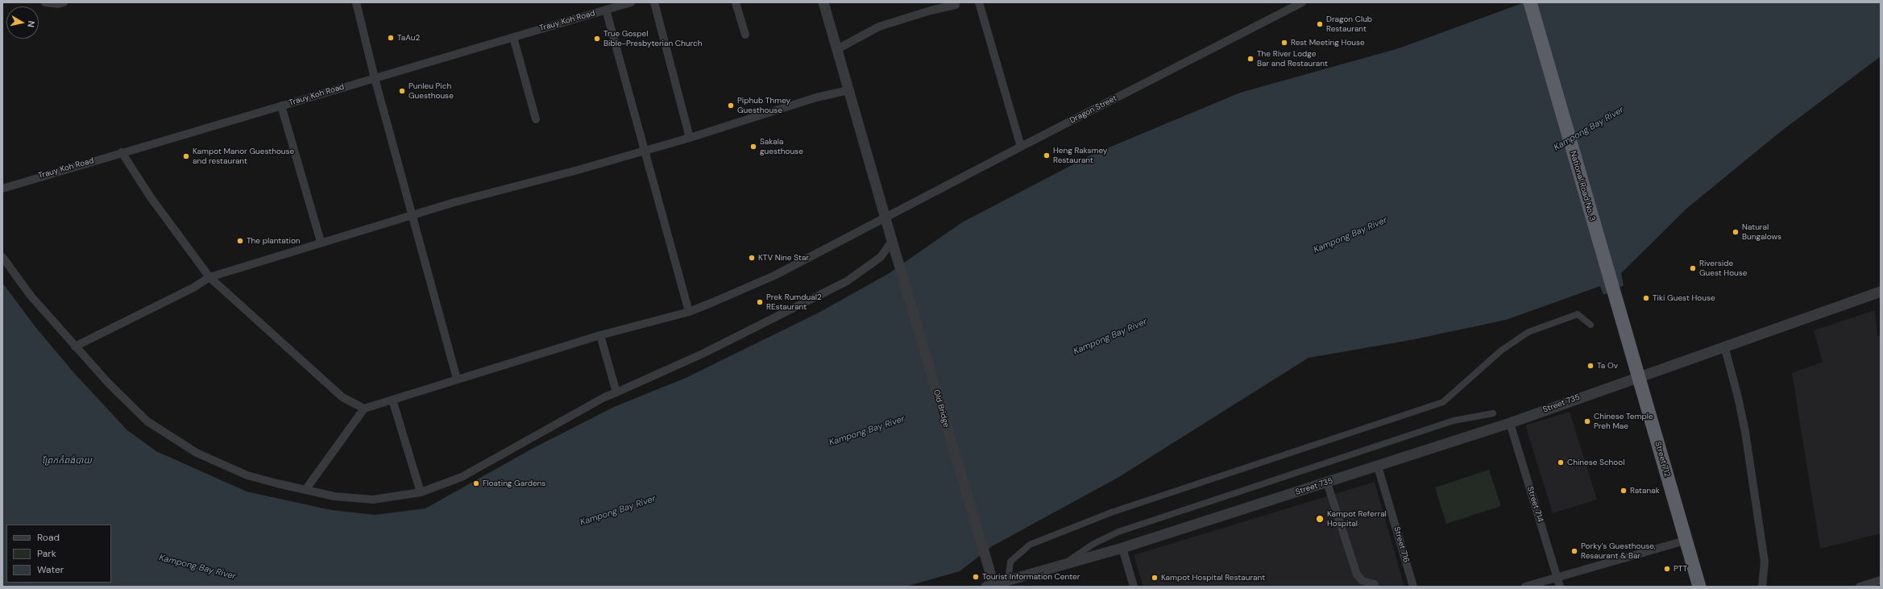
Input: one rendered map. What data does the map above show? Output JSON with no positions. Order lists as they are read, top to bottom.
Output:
{
  "streets": {
    "highway": ["National Road No. 3", "Street 712"],
    "street": [
      "Trauy Koh Road",
      "Dragon Street",
      "Street 735",
      "Old Bridge",
      "Street 714",
      "Street 716"
    ]
  },
  "crossings": [
    ["Dragon Street", "Old Bridge"],
    ["National Road No. 3", "Street 712"],
    ["Street 735", "Old Bridge"],
    ["Street 735", "Street 712"],
    ["Street 735", "Street 714"],
    ["Street 735", "Street 716"]
  ],
  "water": ["Kampong Bay River", "ព្រែកកំពង់បាយ"],
  "places": [
    "Dragon Club Restaurant",
    "TaAu2",
    "True Gospel Bible-Presbyterian Church",
    "Rest Meeting House",
    "The River Lodge Bar and Restaurant",
    "Punleu Pich Guesthouse",
    "Piphub Thmey Guesthouse",
    "Sakala guesthouse",
    "Heng Raksmey Restaurant",
    "Kampot Manor Guesthouse and restaurant",
    "Natural Bungalows",
    "The plantation",
    "KTV Nine Star",
    "Riverside Guest House",
    "Tiki Guest House",
    "Prek Rumdual2 REstaurant",
    "Ta Ov",
    "Chinese Temple Preh Mae",
    "Chinese School",
    "Floating Gardens",
    "Ratanak",
    "Kampot Referral Hospital",
    "Porky's Guesthouse, Resaurant & Bar",
    "PTT",
    "Tourist Information Center",
    "Kampot Hospital Restaurant"
  ],
  "legend": ["Road", "Park", "Water"],
  "north": "right"
}
